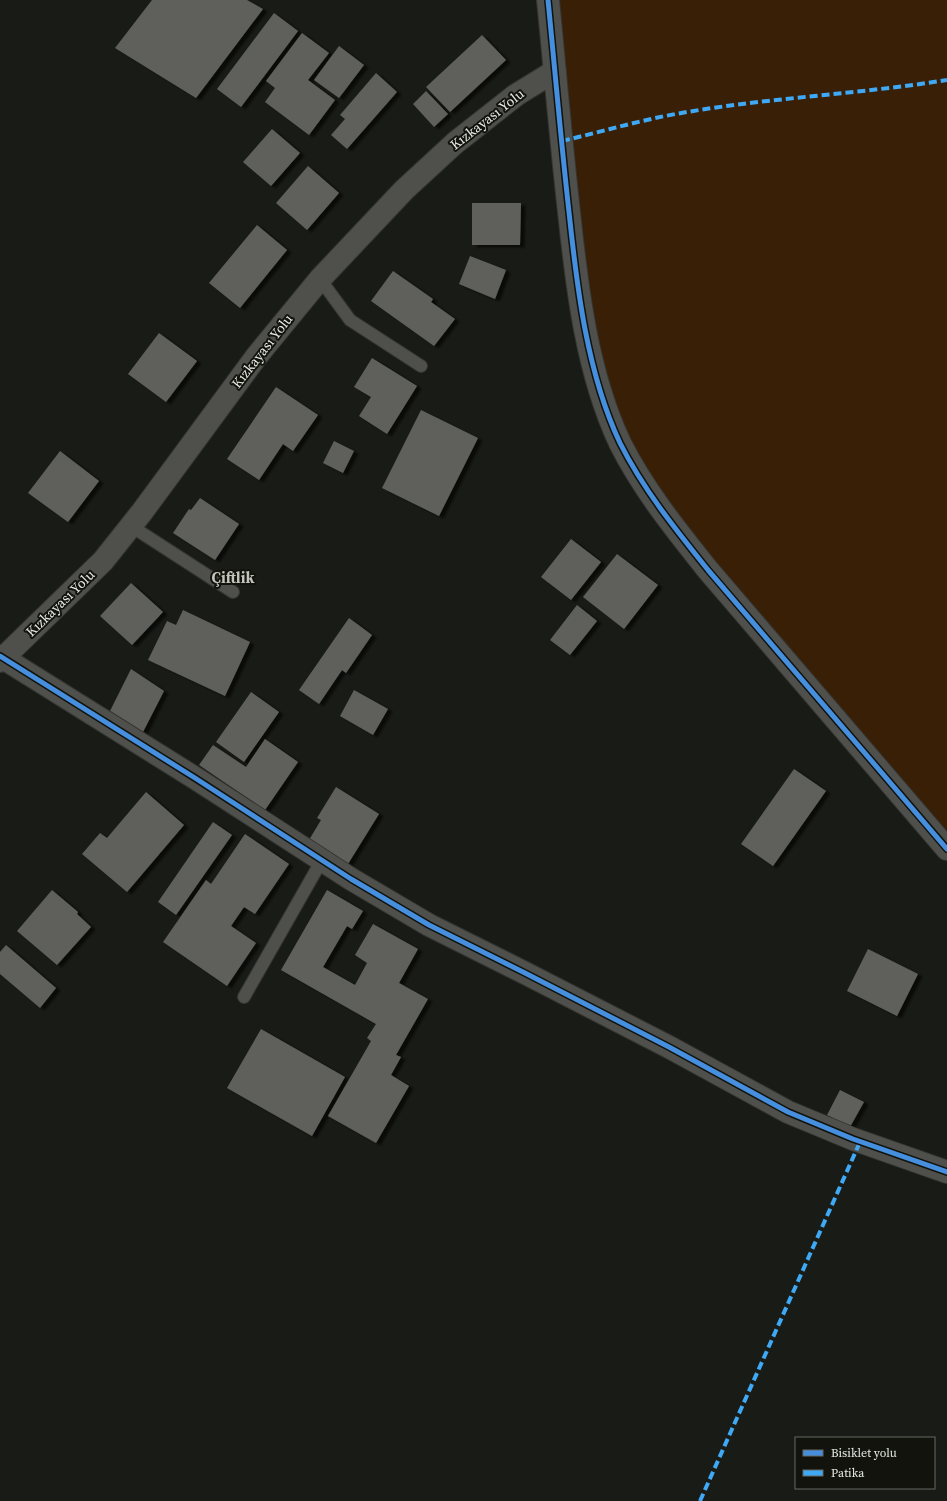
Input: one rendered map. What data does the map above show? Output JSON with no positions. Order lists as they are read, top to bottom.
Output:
{
  "streets": {
    "street": ["Kızkayası Yolu"]
  },
  "districts": ["Çiftlik"],
  "legend": ["Bisiklet yolu", "Patika"]
}
